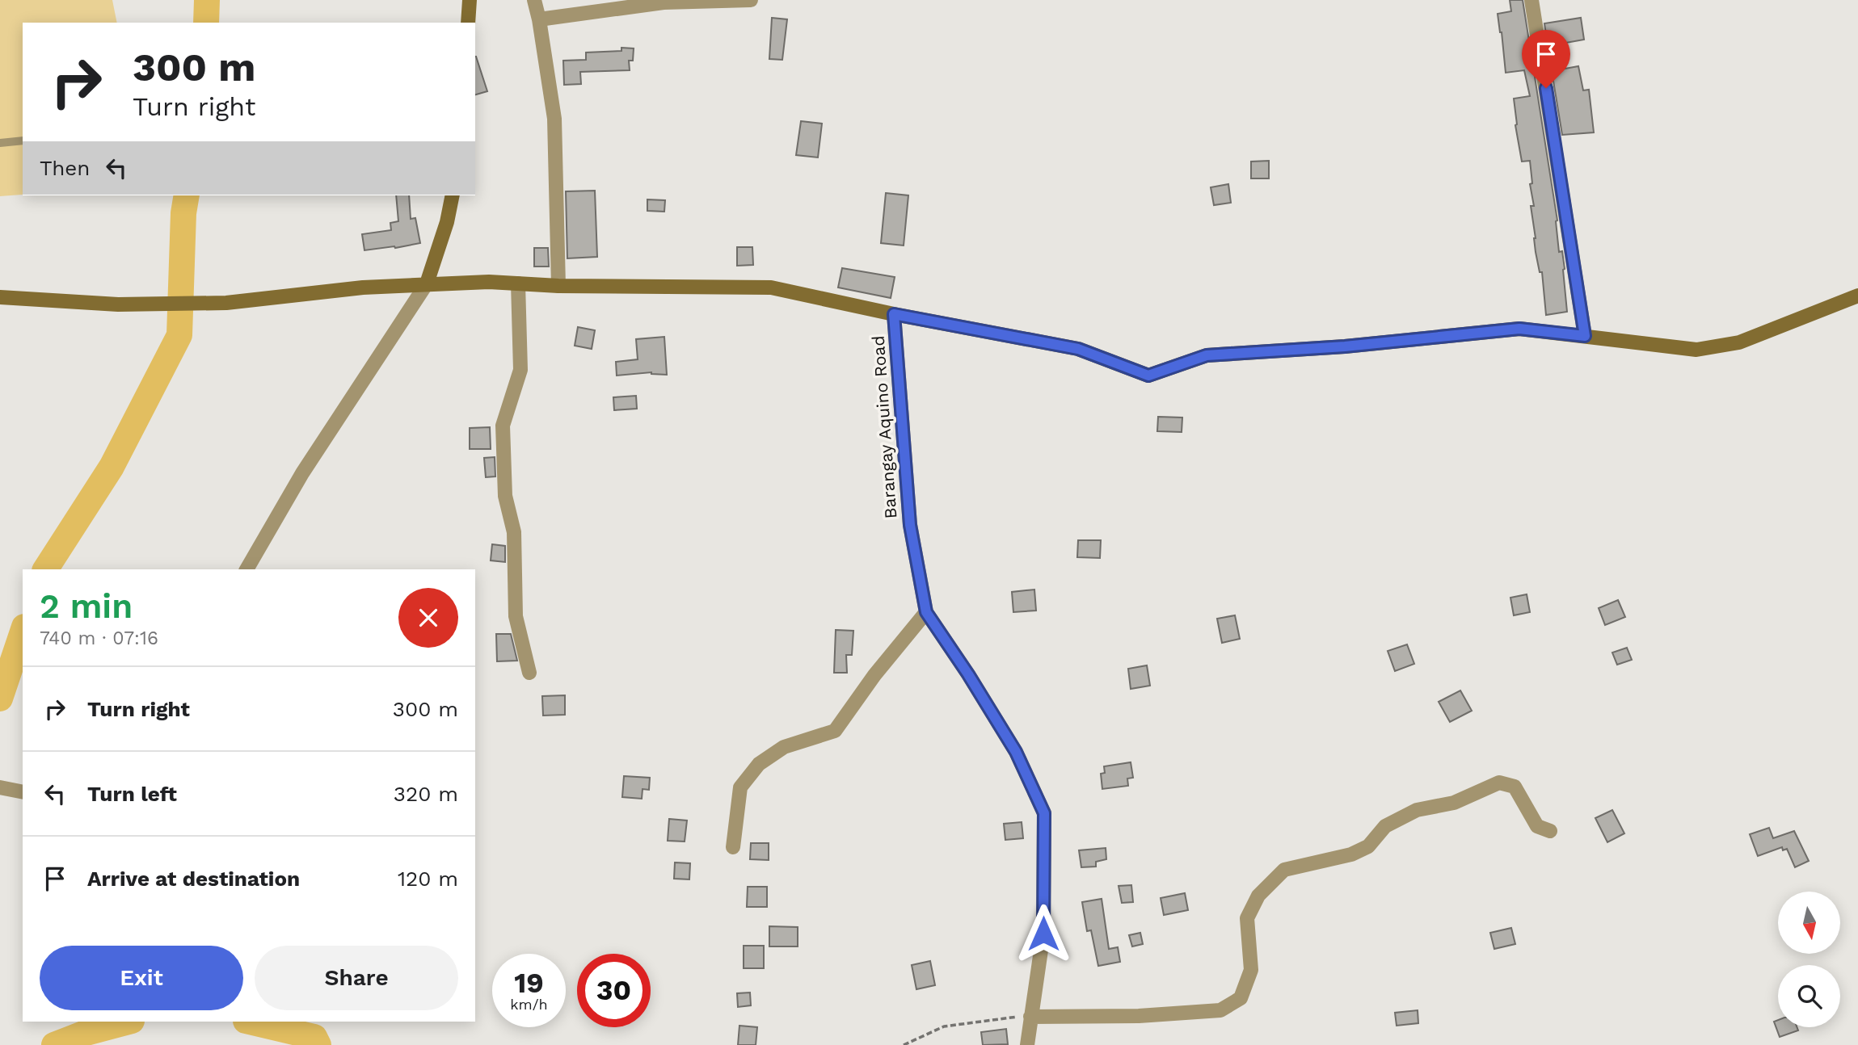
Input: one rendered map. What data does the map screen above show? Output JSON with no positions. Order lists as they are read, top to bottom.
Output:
{
  "streets": {
    "street": ["Barangay Aquino Road"]
  },
  "north": "bottom",
  "page": {
    "turn": ["300 m", "Turn right"],
    "then": "Then",
    "heading": ["2 min", "740 m · 07:16"],
    "list": [
      {
        "name": "Turn right",
        "value": "300 m"
      },
      {
        "name": "Turn left",
        "value": "320 m"
      },
      {
        "name": "Arrive at destination",
        "value": "120 m"
      }
    ],
    "buttons": ["Exit", "Share"],
    "speed": "19 km/h",
    "limit": "30"
  }
}
